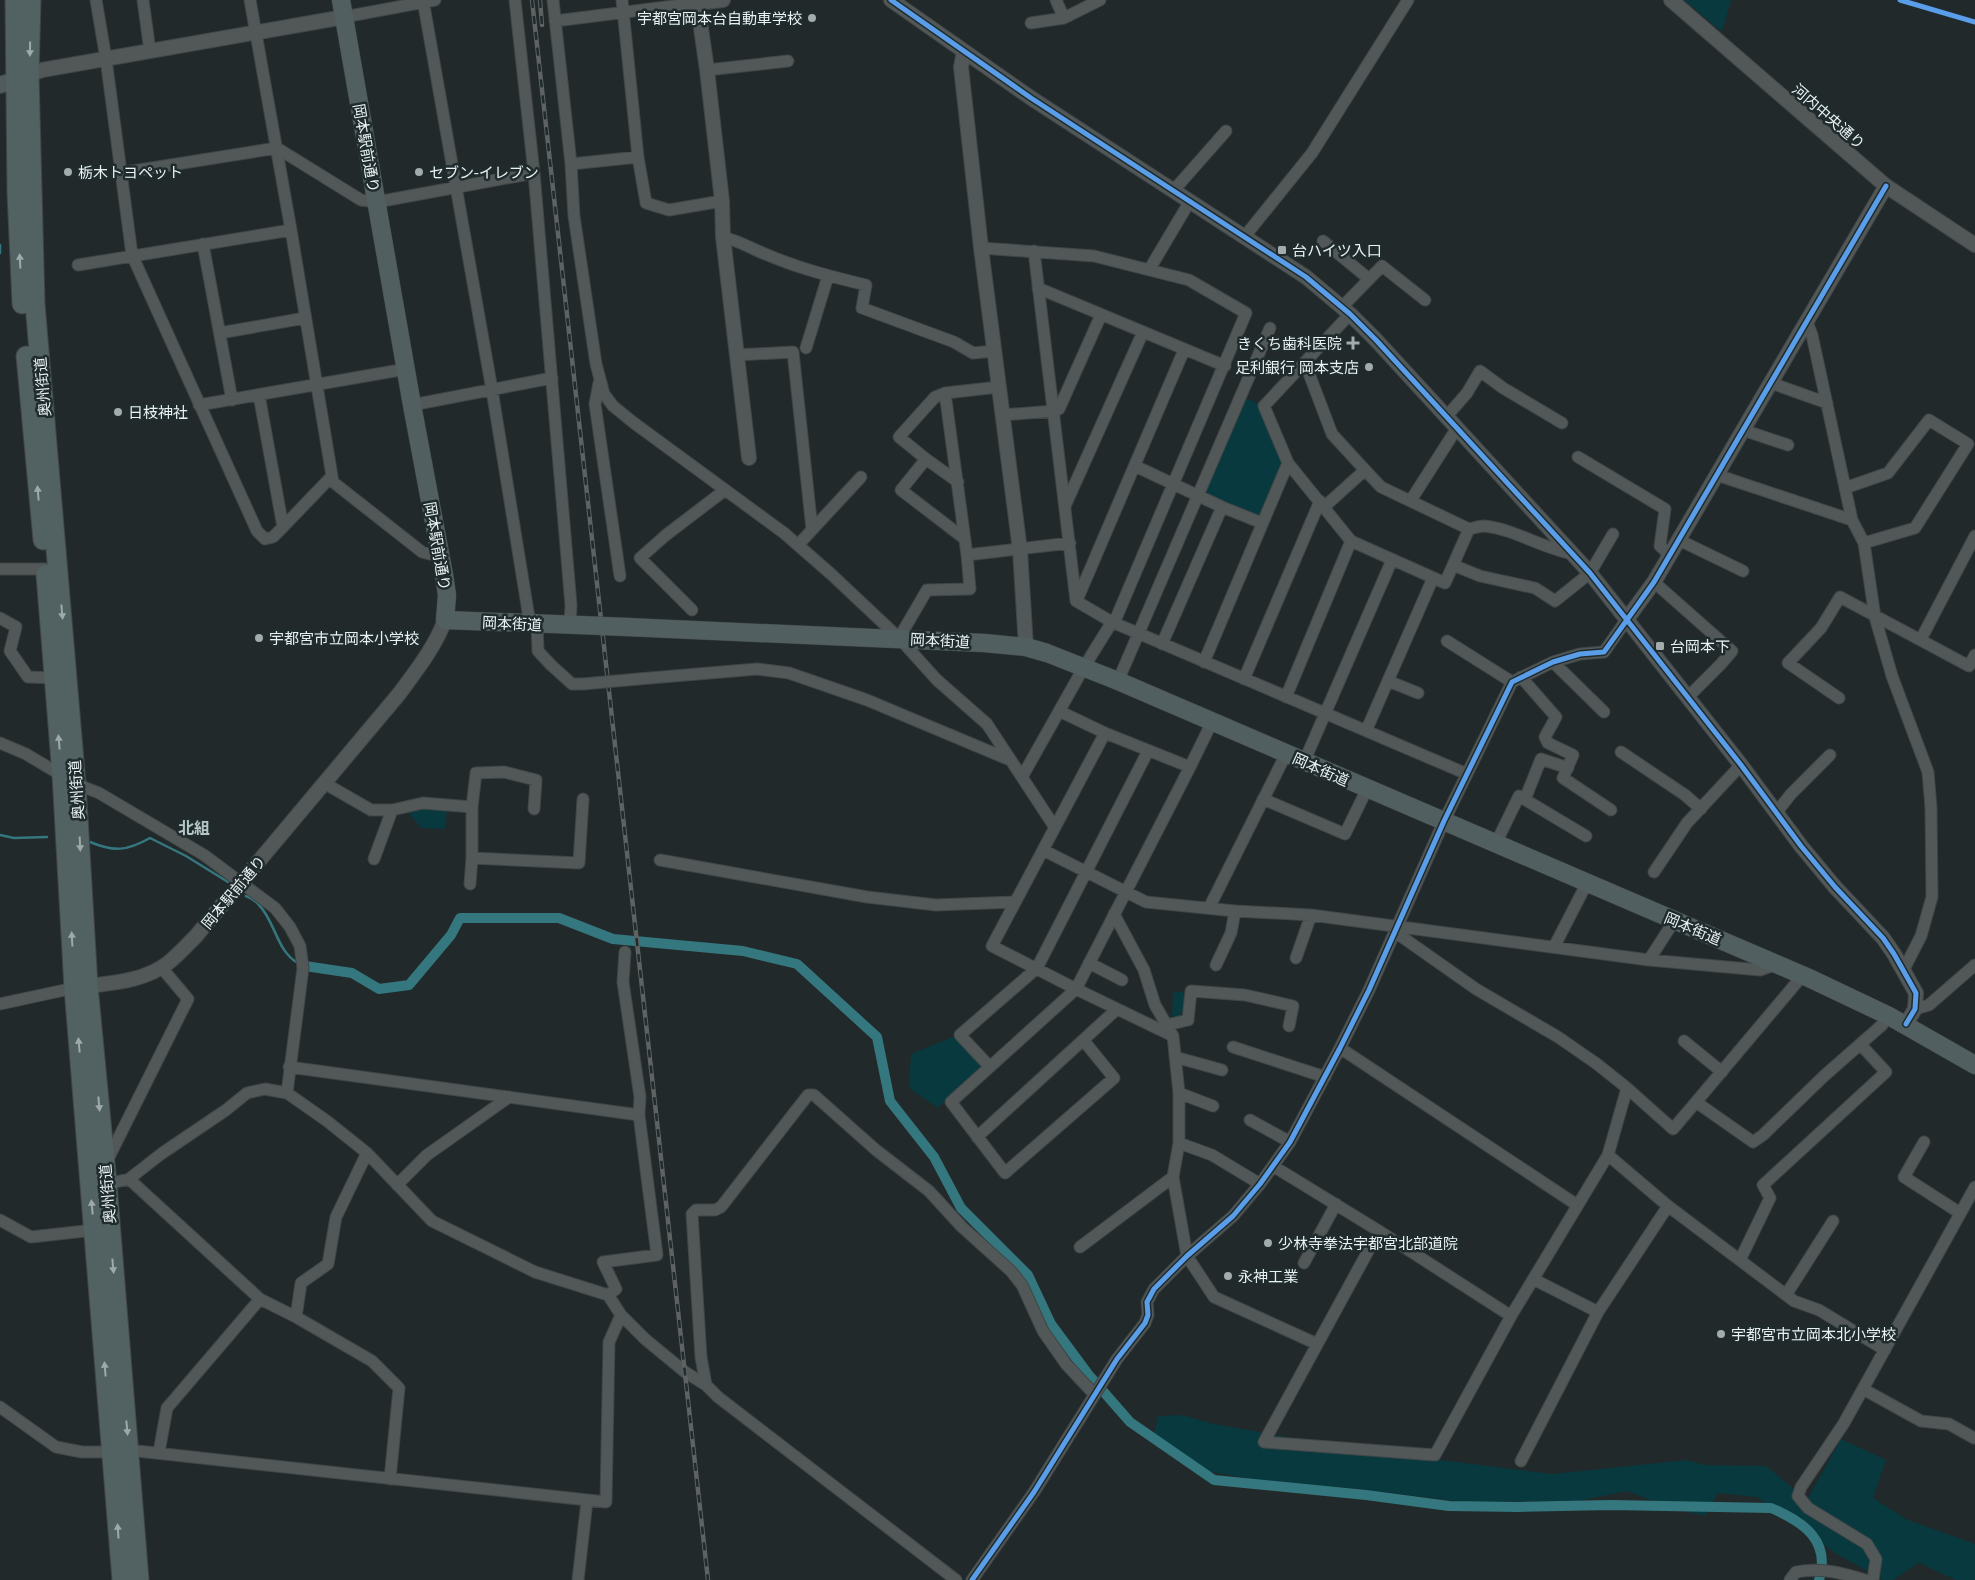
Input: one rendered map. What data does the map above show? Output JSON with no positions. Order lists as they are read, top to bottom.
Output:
{
  "streets": {
    "highway": ["奥州街道"],
    "main road": ["岡本駅前通り", "岡本街道"],
    "street": ["河内中央通り"]
  },
  "crossings": [
    ["岡本駅前通り", "奥州街道"],
    ["岡本駅前通り", "岡本街道"]
  ],
  "districts": ["北組"],
  "places": {
    "other": [
      "宇都宮岡本台自動車学校",
      "栃木トヨペット",
      "セブン-イレブン",
      "足利銀行 岡本支店",
      "日枝神社",
      "宇都宮市立岡本小学校",
      "少林寺拳法宇都宮北部道院",
      "永神工業",
      "宇都宮市立岡本北小学校"
    ],
    "transit": ["台ハイツ入口", "台岡本下"],
    "health": ["きくち歯科医院"]
  }
}
